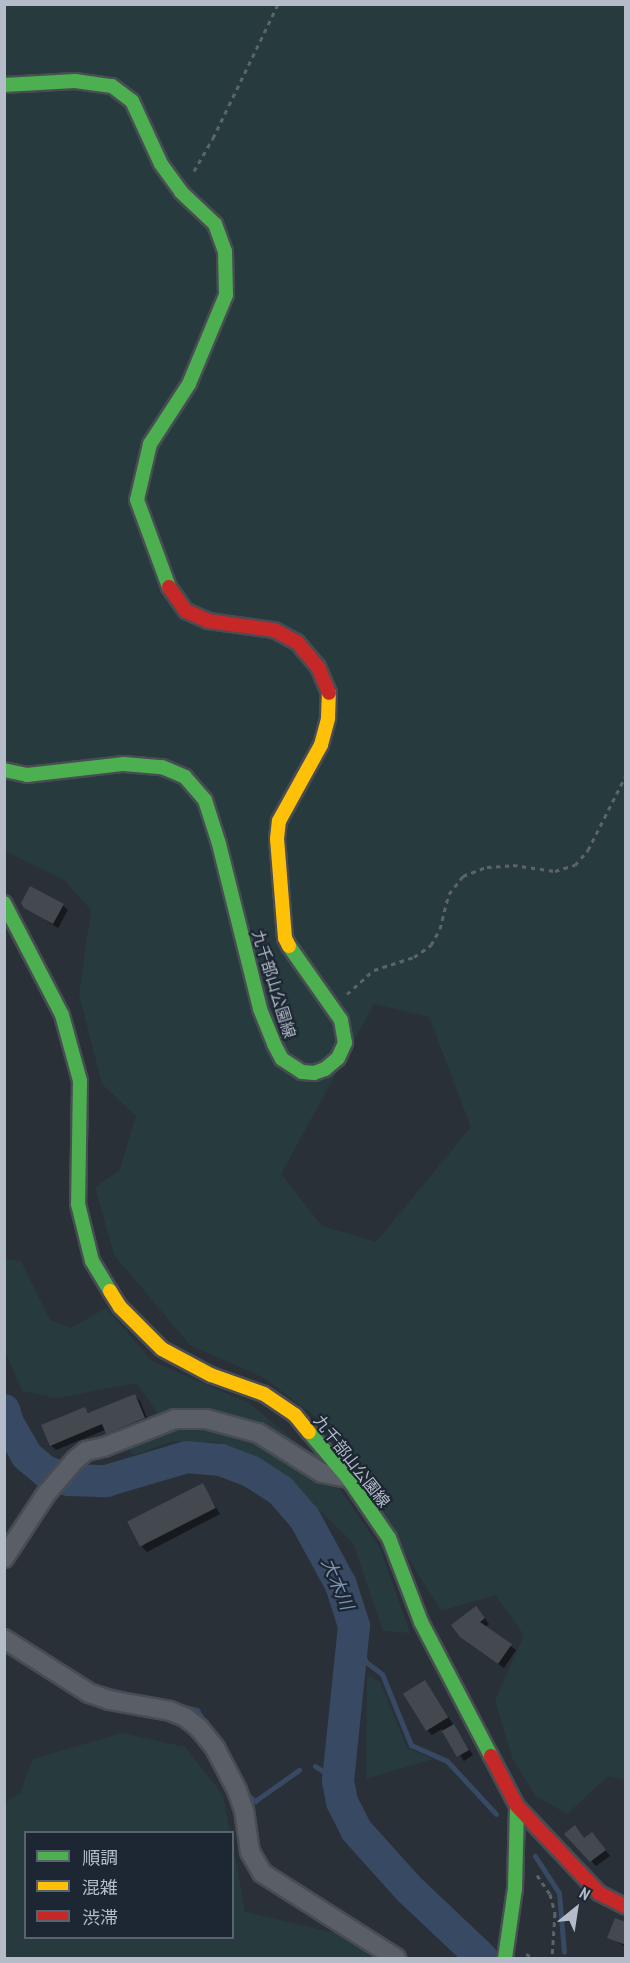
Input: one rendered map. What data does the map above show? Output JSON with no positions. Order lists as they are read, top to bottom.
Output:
{
  "streets": {
    "main road": ["九千部山公園線"]
  },
  "water": ["大木川"],
  "legend": ["順調", "混雑", "渋滞"],
  "north": "top right"
}
